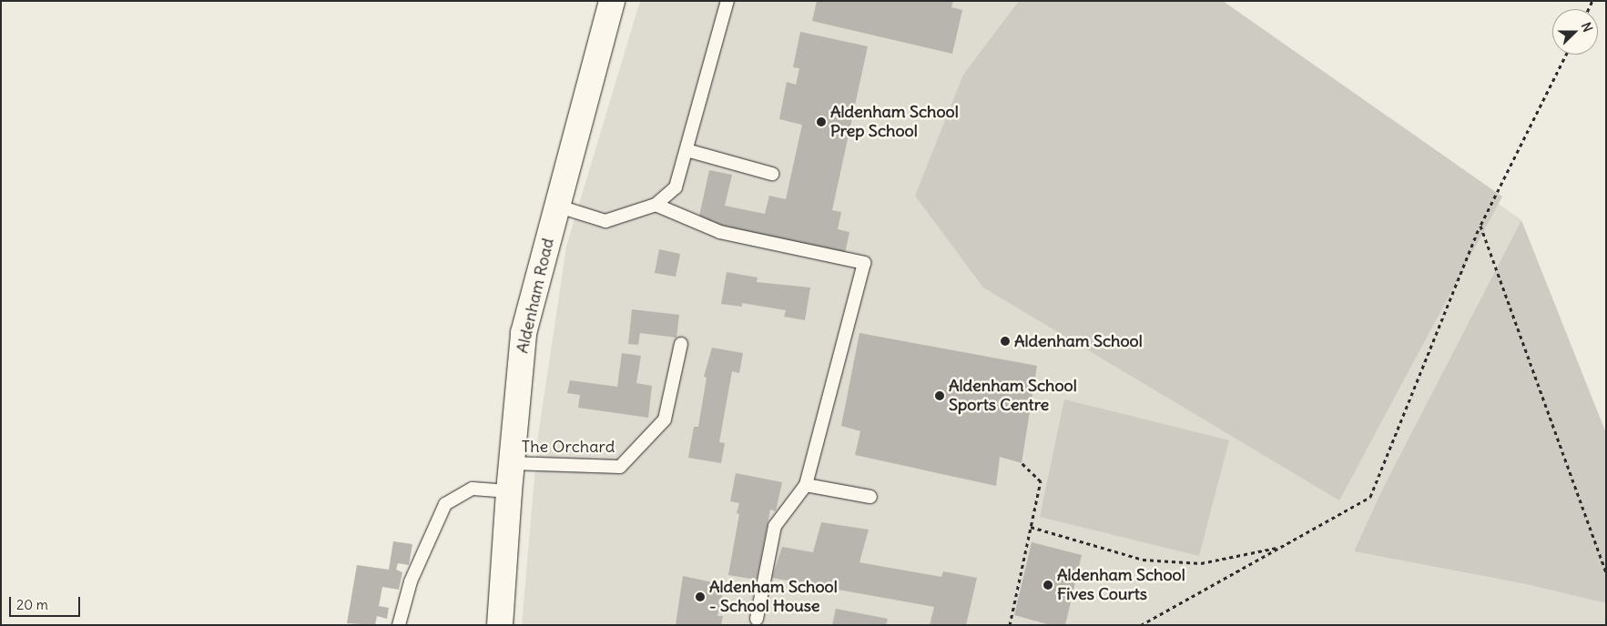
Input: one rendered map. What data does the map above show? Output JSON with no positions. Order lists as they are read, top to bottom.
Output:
{
  "streets": {
    "street": ["Aldenham Road"],
    "lane": ["The Orchard"]
  },
  "crossings": [
    ["Aldenham Road", "The Orchard"]
  ],
  "places": [
    "Aldenham School Prep School",
    "Aldenham School",
    "Aldenham School Sports Centre",
    "Aldenham School Fives Courts",
    "Aldenham School - School House"
  ],
  "scale_bar": "20 m",
  "north": "right"
}
